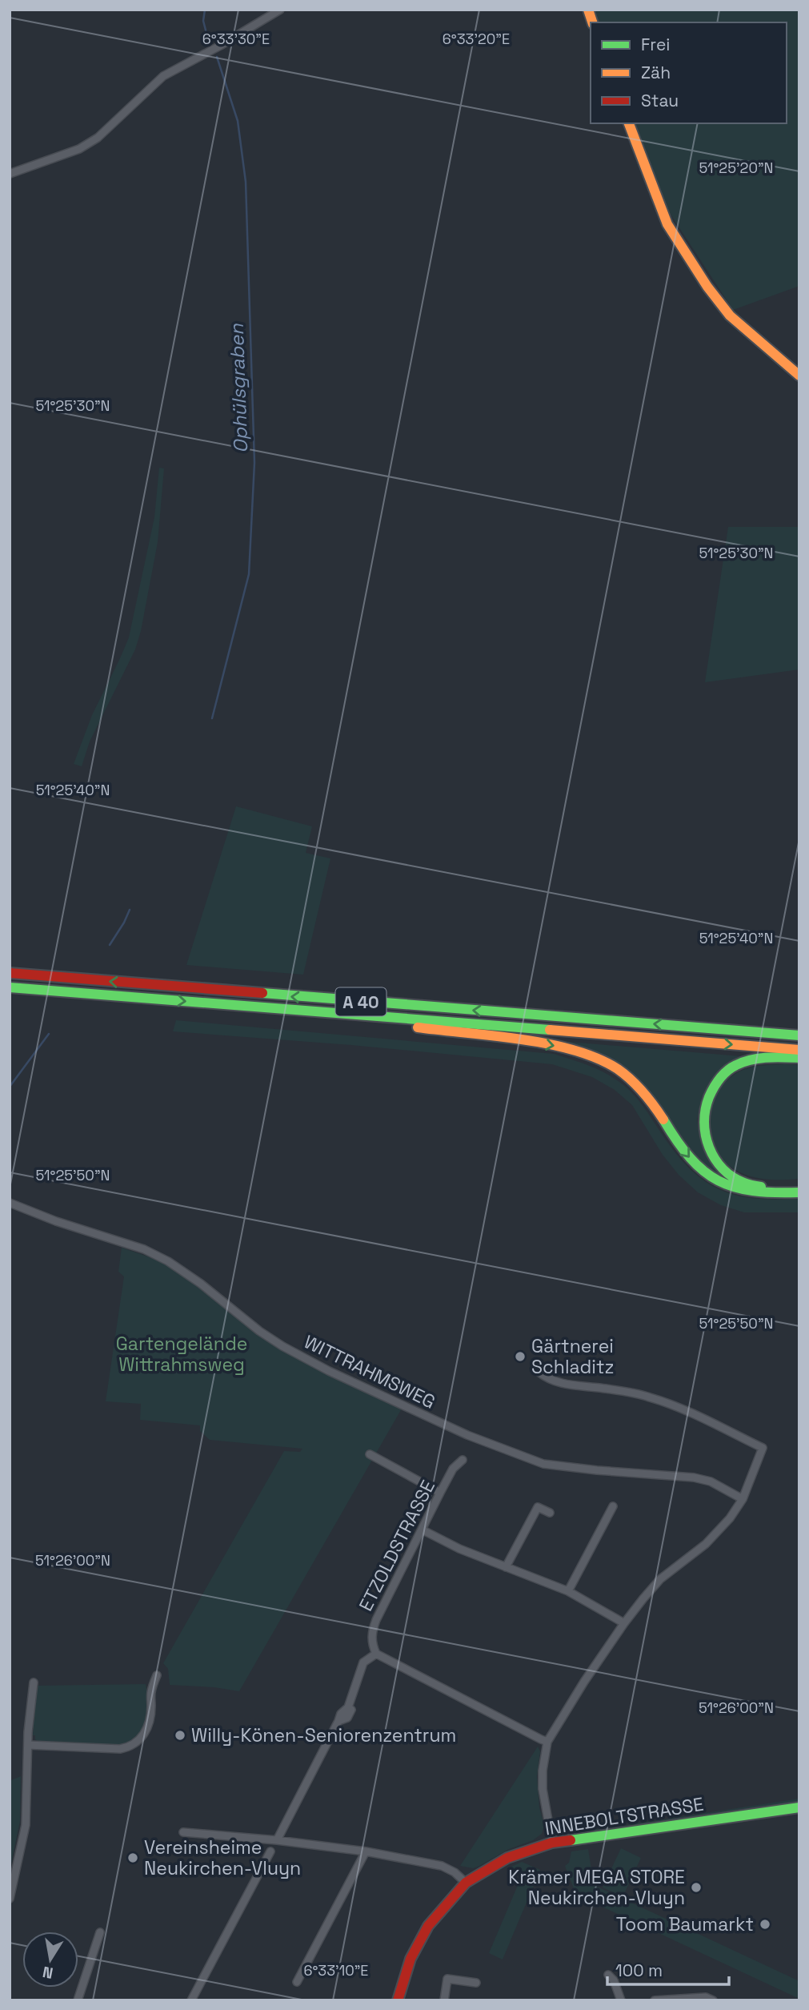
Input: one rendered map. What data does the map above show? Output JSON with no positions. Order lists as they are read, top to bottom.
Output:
{
  "streets": {
    "main road": ["A 40", "INNEBOLTSTRASSE"],
    "street": ["WITTRAHMSWEG", "ETZOLDSTRASSE"]
  },
  "water": ["Ophülsgraben"],
  "parks": ["Gartengelände Wittrahmsweg"],
  "places": [
    "Gärtnerei Schladitz",
    "Willy-Könen-Seniorenzentrum",
    "Vereinsheime Neukirchen-Vluyn",
    "Krämer MEGA STORE Neukirchen-Vluyn",
    "Toom Baumarkt"
  ],
  "legend": ["Frei", "Zäh", "Stau"],
  "scale_bar": "100 m",
  "north": "bottom",
  "coordinates": [
    "6°33'30\"E",
    "6°33'20\"E",
    "51°25'20\"N",
    "51°25'30\"N",
    "51°25'40\"N",
    "51°25'50\"N",
    "51°26'00\"N",
    "6°33'10\"E"
  ]
}
